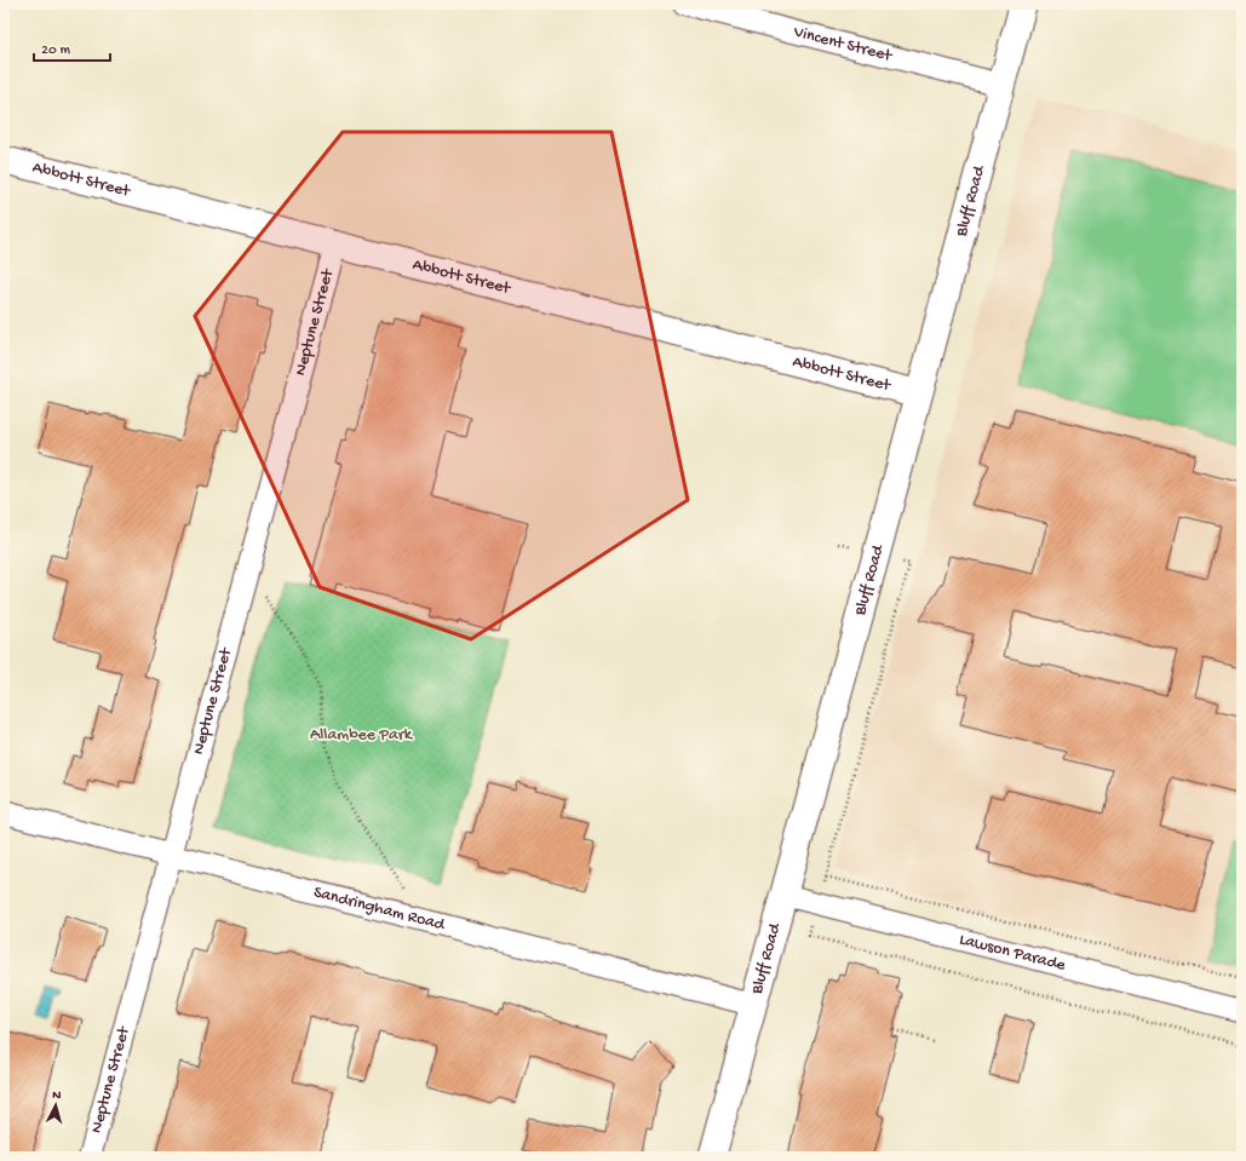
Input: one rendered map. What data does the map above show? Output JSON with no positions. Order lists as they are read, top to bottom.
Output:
{
  "streets": {
    "main road": ["Abbott Street", "Bluff Road"],
    "street": [
      "Vincent Street",
      "Neptune Street",
      "Sandringham Road",
      "Lawson Parade"
    ]
  },
  "crossings": [
    ["Vincent Street", "Bluff Road"],
    ["Abbott Street", "Bluff Road"],
    ["Abbott Street", "Neptune Street"],
    ["Bluff Road", "Sandringham Road"],
    ["Bluff Road", "Lawson Parade"],
    ["Neptune Street", "Sandringham Road"]
  ],
  "parks": ["Allambee Park"],
  "scale_bar": "20 m",
  "north": "top"
}
